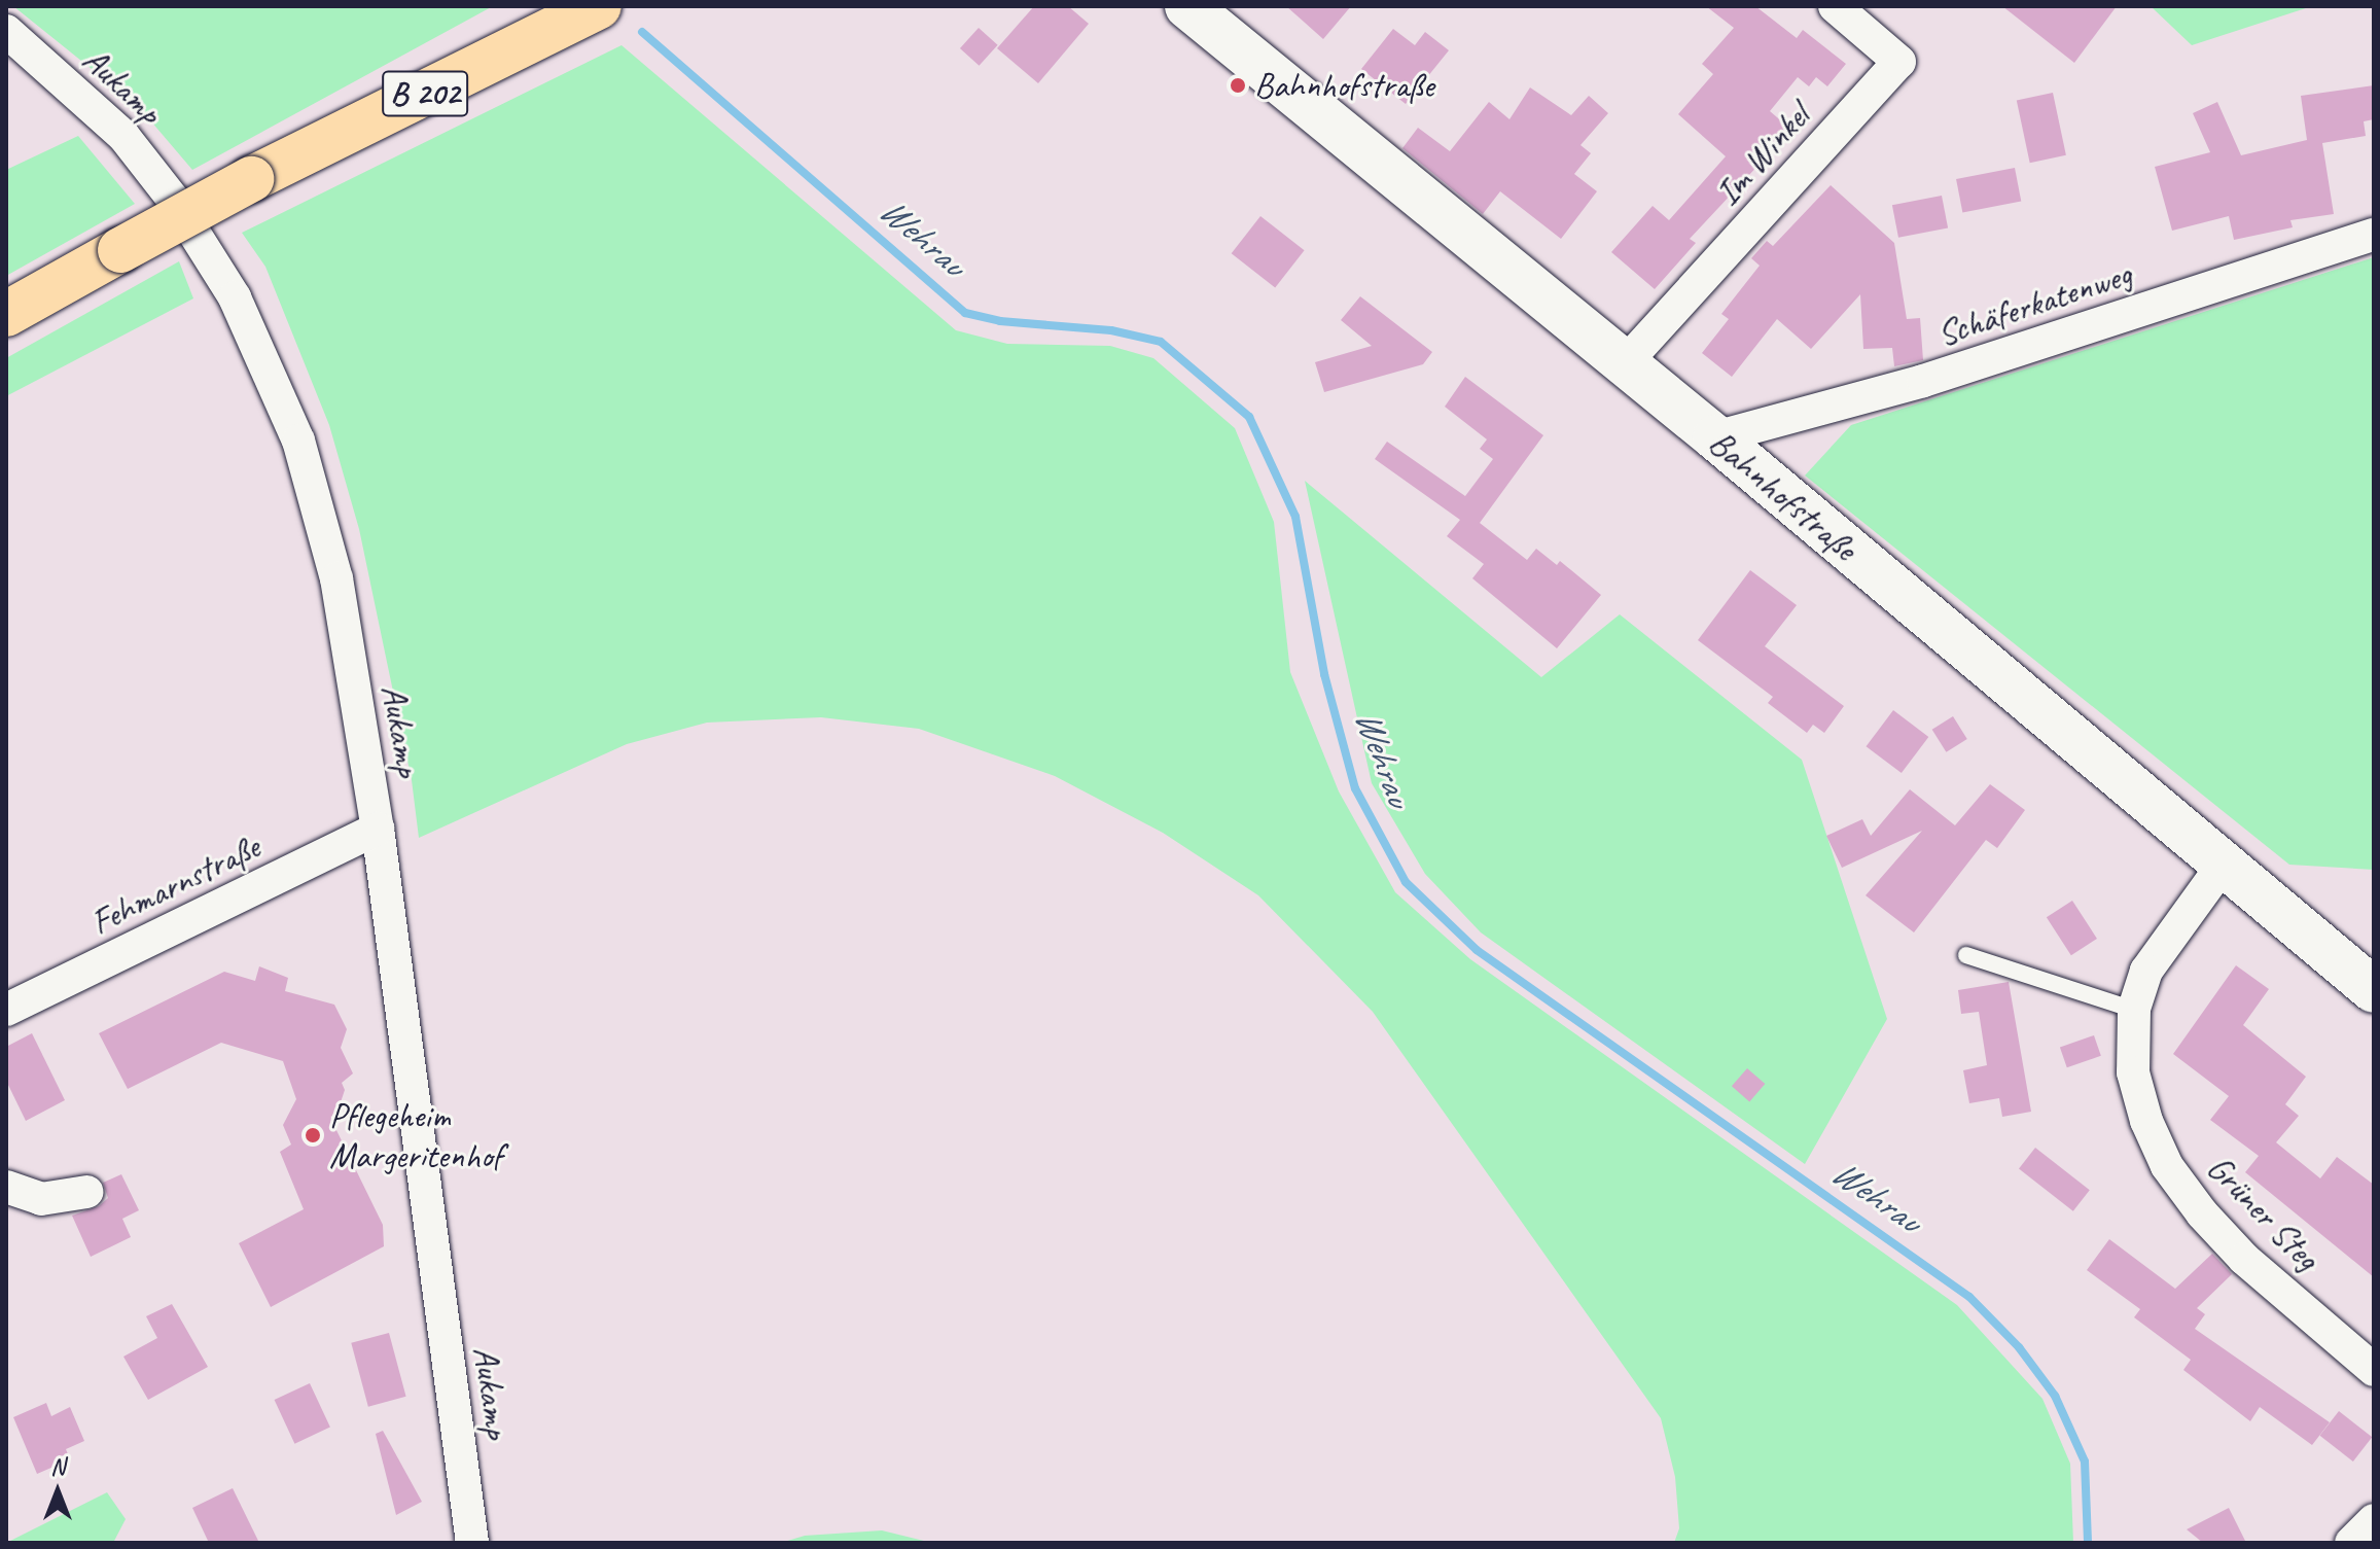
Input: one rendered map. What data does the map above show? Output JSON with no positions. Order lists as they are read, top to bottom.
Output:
{
  "streets": {
    "highway": ["B 202"],
    "main road": ["Bahnhofstraße"],
    "street": [
      "Aukamp",
      "Im Winkel",
      "Schäferkatenweg",
      "Fehmarnstraße",
      "Grüner Steg"
    ]
  },
  "crossings": [
    ["Aukamp", "Fehmarnstraße"],
    ["Im Winkel", "Bahnhofstraße"],
    ["Schäferkatenweg", "Bahnhofstraße"],
    ["Bahnhofstraße", "Grüner Steg"]
  ],
  "water": ["Wehrau"],
  "places": ["Bahnhofstraße", "Pflegeheim Margeritenhof"],
  "north": "top"
}
